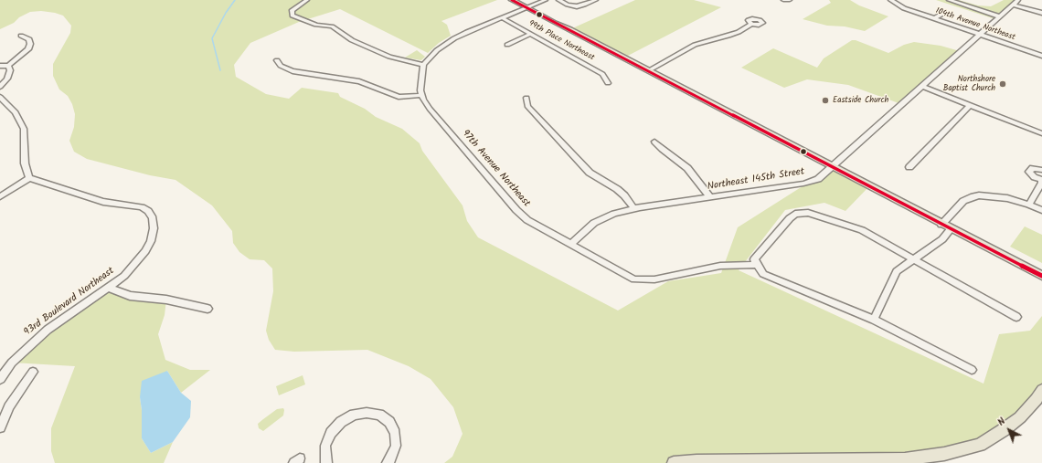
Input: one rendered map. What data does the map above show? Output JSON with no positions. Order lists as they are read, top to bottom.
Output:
{
  "streets": {
    "street": [
      "104th Avenue Northeast",
      "99th Place Northeast",
      "97th Avenue Northeast",
      "Northeast 145th Street",
      "93rd Boulevard Northeast"
    ]
  },
  "crossings": [
    ["104th Avenue Northeast", "Northeast 145th Street"],
    ["97th Avenue Northeast", "Northeast 145th Street"]
  ],
  "places": ["Northshore Baptist Church", "Eastside Church"],
  "north": "top left"
}
